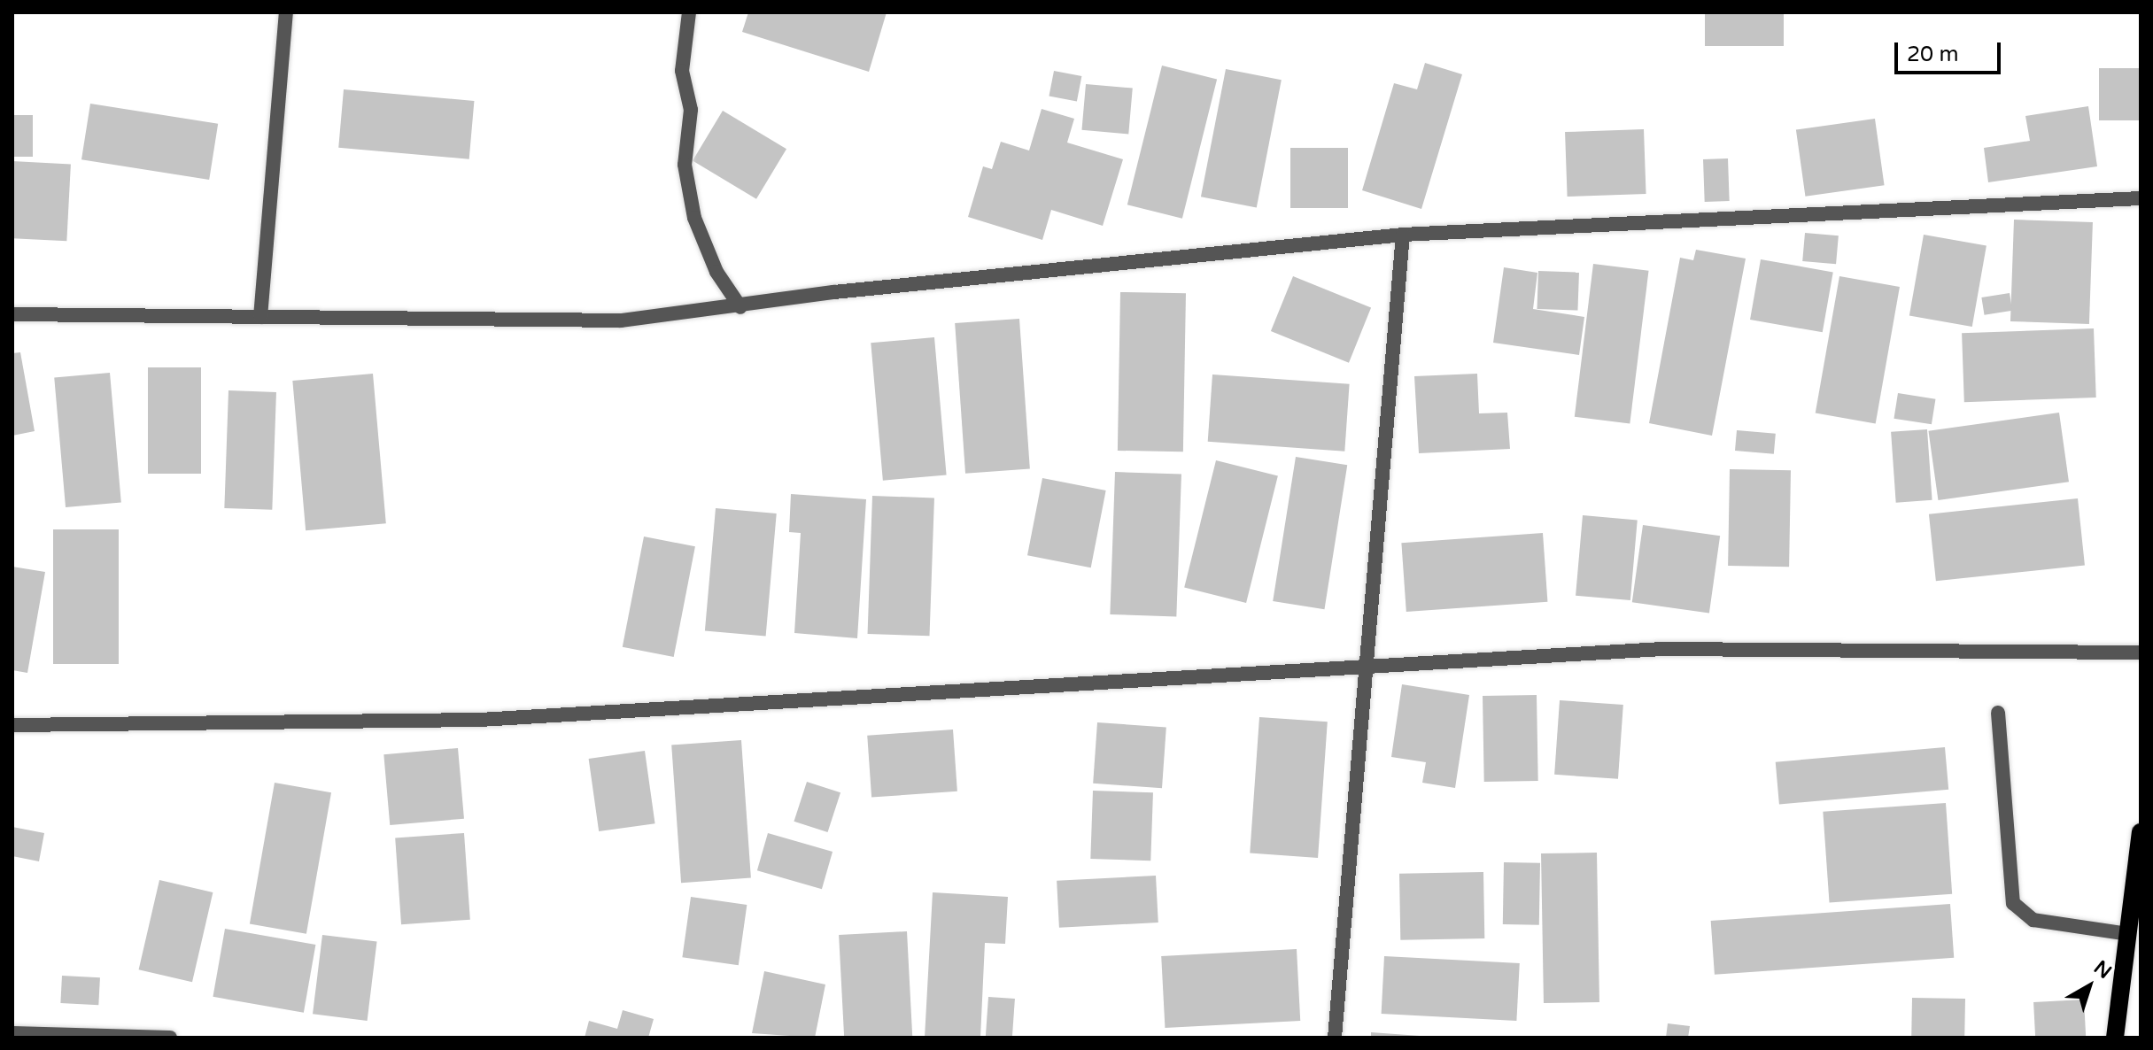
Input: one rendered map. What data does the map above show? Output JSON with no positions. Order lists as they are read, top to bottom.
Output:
{
  "scale_bar": "20 m",
  "north": "top right"
}
